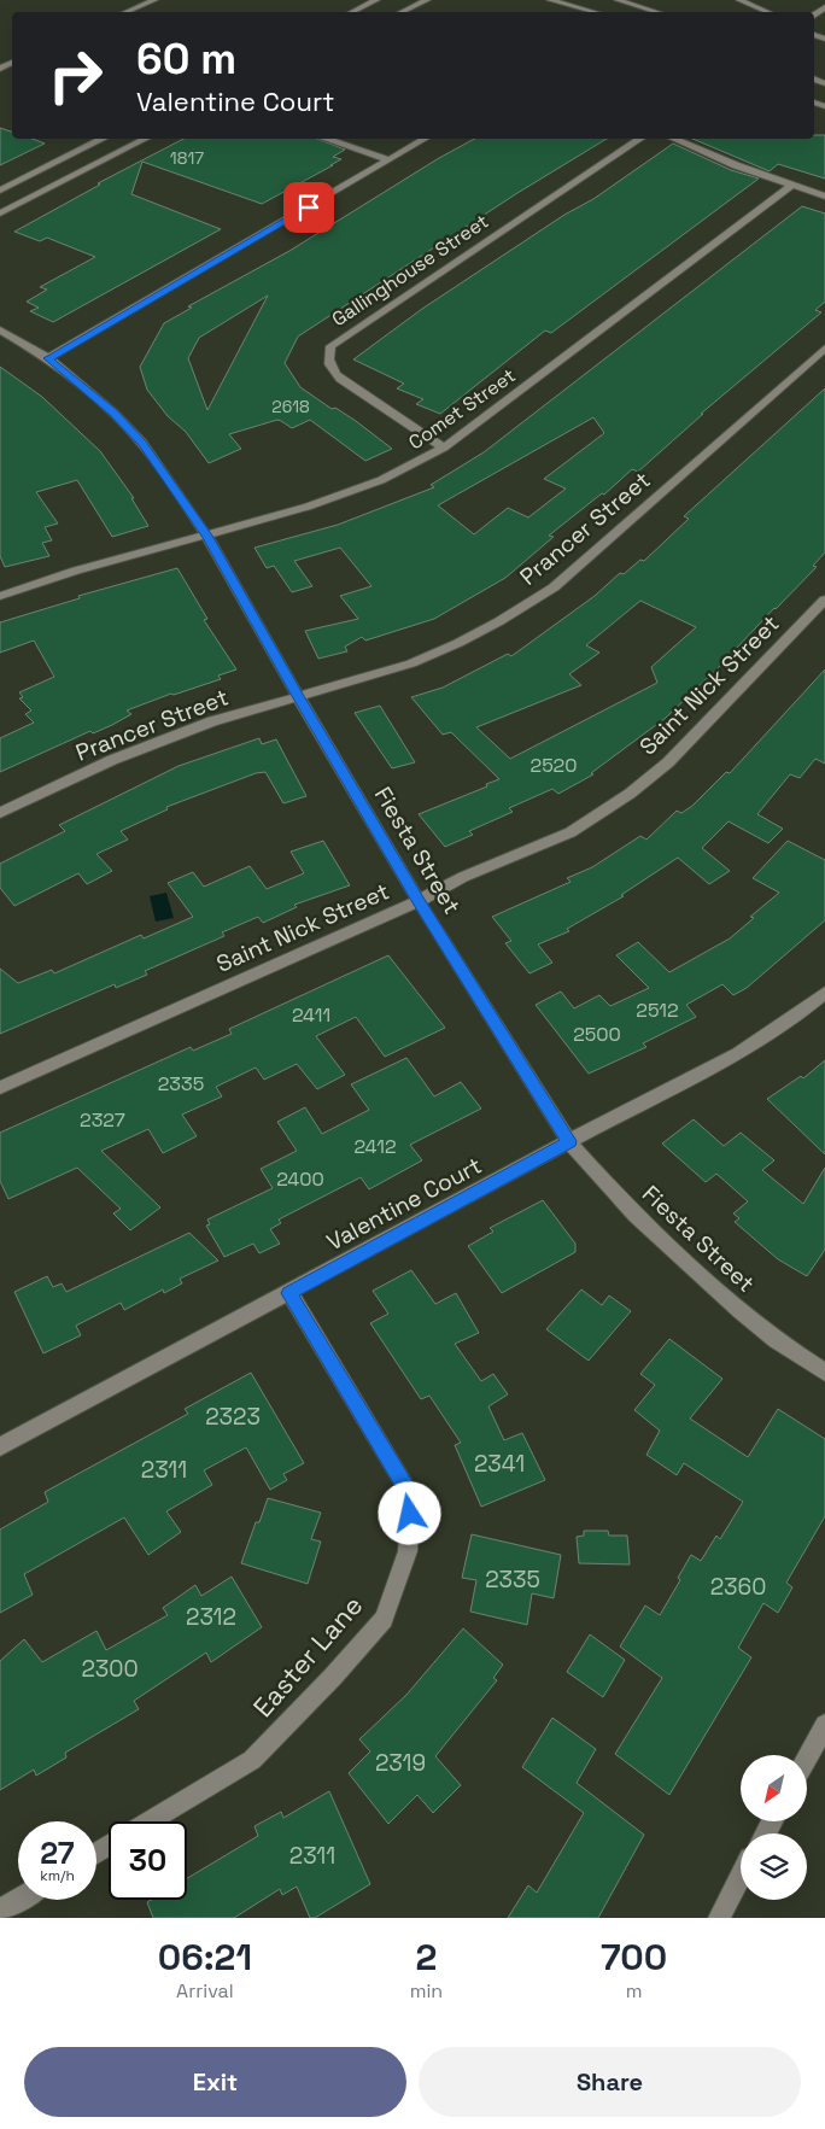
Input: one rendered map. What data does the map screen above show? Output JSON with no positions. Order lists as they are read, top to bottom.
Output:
{
  "streets": {
    "street": [
      "Gallinghouse Street",
      "Comet Street",
      "Prancer Street",
      "Saint Nick Street",
      "Fiesta Street",
      "Valentine Court",
      "Easter Lane"
    ]
  },
  "crossings": [
    ["Gallinghouse Street", "Comet Street"],
    ["Comet Street", "Fiesta Street"],
    ["Prancer Street", "Fiesta Street"],
    ["Saint Nick Street", "Fiesta Street"],
    ["Fiesta Street", "Valentine Court"],
    ["Valentine Court", "Easter Lane"]
  ],
  "house_numbers": [
    "1817",
    "2618",
    "2520",
    "2512",
    "2411",
    "2500",
    "2335",
    "2327",
    "2412",
    "2400",
    "2323",
    "2341",
    "2311",
    "2335",
    "2360",
    "2312",
    "2300",
    "2319",
    "2311"
  ],
  "north": "bottom left",
  "page": {
    "turn": ["60 m", "Valentine Court"],
    "speed": "27 km/h",
    "limit": "30",
    "eta": [
      "06:21",
      "Arrival",
      "2",
      "min",
      "700",
      "m"
    ],
    "buttons": ["Exit", "Share"]
  }
}
